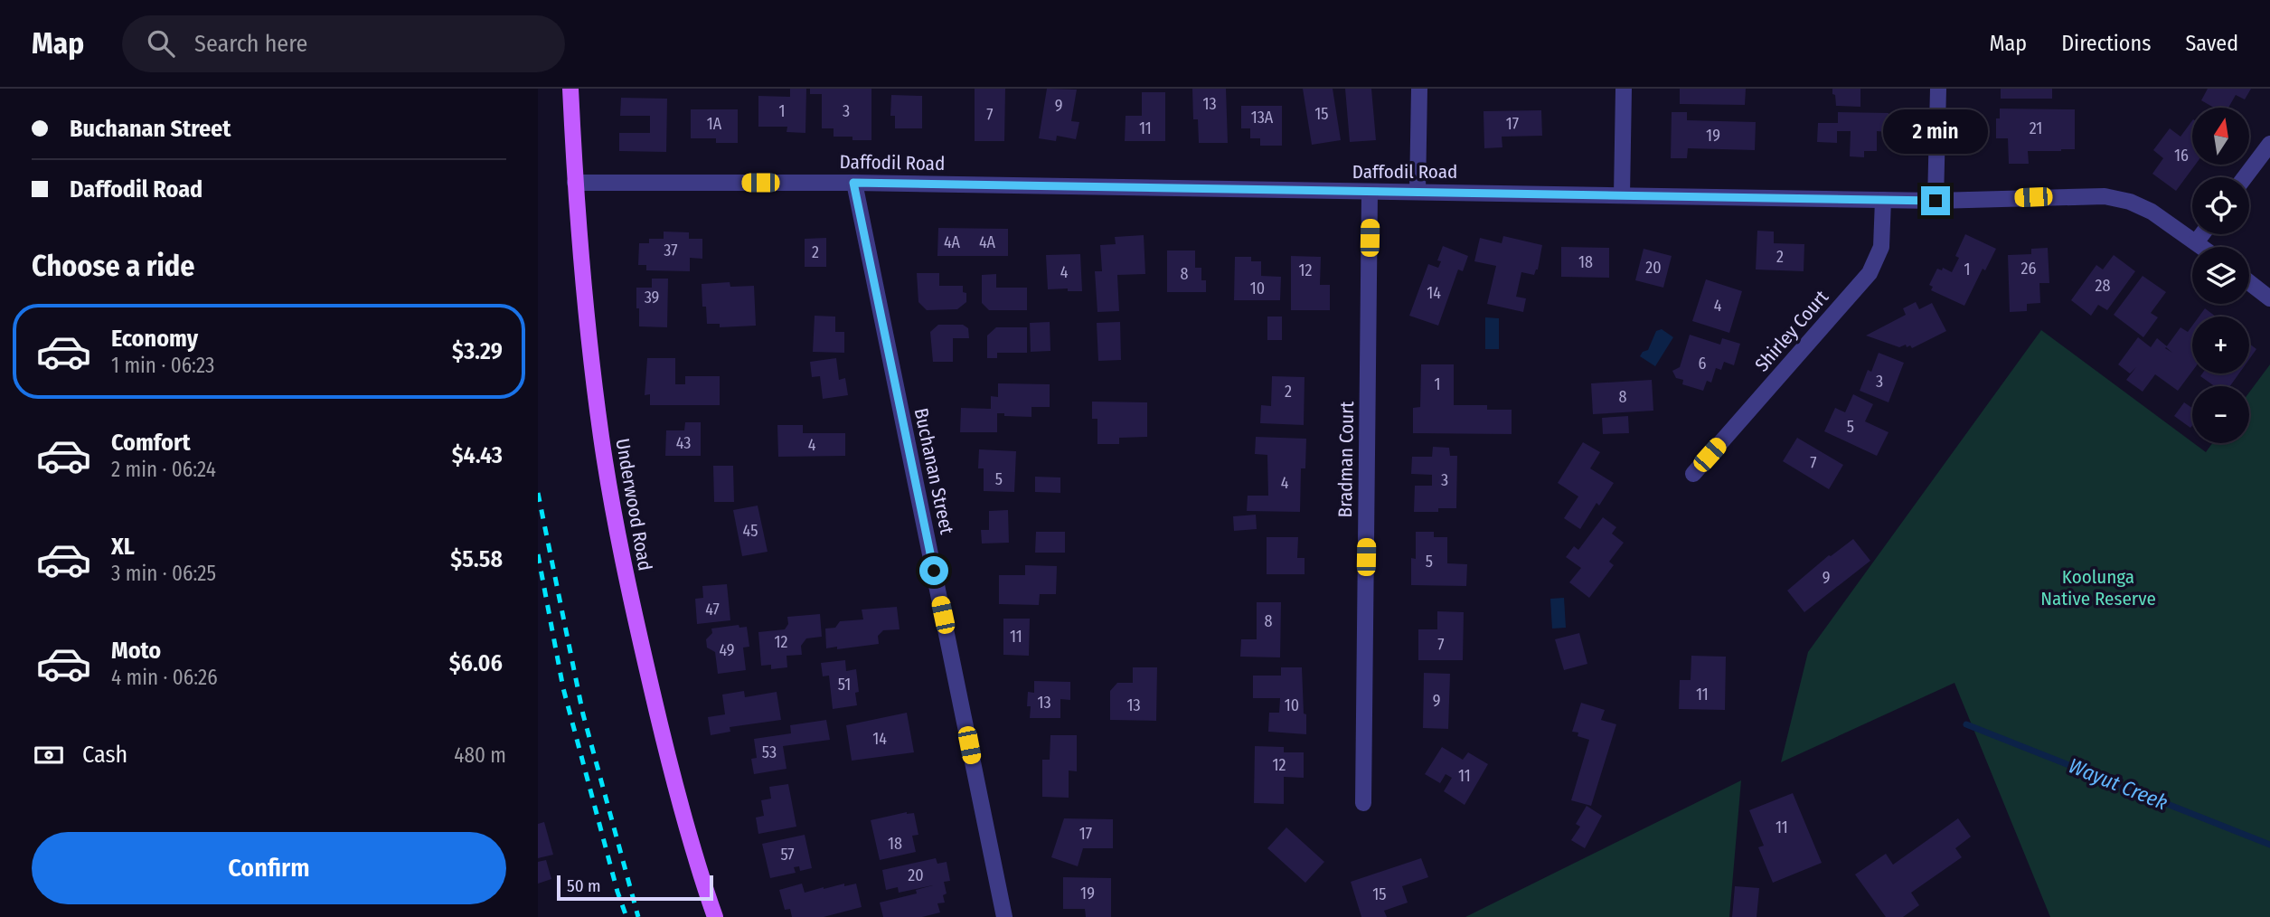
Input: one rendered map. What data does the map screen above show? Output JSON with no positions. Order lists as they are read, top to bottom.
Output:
{
  "streets": {
    "main road": ["Underwood Road"],
    "street": [
      "Daffodil Road",
      "Shirley Court",
      "Bradman Court",
      "Buchanan Street"
    ]
  },
  "crossings": [
    ["Daffodil Road", "Shirley Court"],
    ["Daffodil Road", "Bradman Court"],
    ["Daffodil Road", "Buchanan Street"],
    ["Daffodil Road", "Underwood Road"]
  ],
  "water": ["Wayut Creek"],
  "parks": ["Koolunga Native Reserve"],
  "house_numbers": [
    "13",
    "9",
    "1",
    "3",
    "15",
    "7",
    "13A",
    "1A",
    "17",
    "11",
    "21",
    "19",
    "16",
    "4A",
    "4A",
    "37",
    "2",
    "2",
    "18",
    "20",
    "26",
    "1",
    "12",
    "4",
    "8",
    "28",
    "10",
    "14",
    "39",
    "4",
    "6",
    "3",
    "1",
    "2",
    "8",
    "5",
    "43",
    "4",
    "7",
    "5",
    "3",
    "4",
    "45",
    "5",
    "9",
    "47",
    "8",
    "11",
    "12",
    "7",
    "49",
    "51",
    "11",
    "9",
    "13",
    "13",
    "10",
    "14",
    "53",
    "12",
    "11",
    "11",
    "17",
    "18",
    "57",
    "20",
    "19",
    "15"
  ],
  "scale_bar": "50 m",
  "north": "top",
  "page": {
    "header": "Map",
    "search": "Search here",
    "nav": ["Map", "Directions", "Saved"],
    "banner": ["Buchanan Street", "Daffodil Road"],
    "map_buttons": ["+", "−"],
    "bubble": "2 min",
    "heading": "Choose a ride",
    "list": [
      {
        "name": "Economy",
        "note": "1 min · 06:23",
        "value": "$3.29"
      },
      {
        "name": "Comfort",
        "note": "2 min · 06:24",
        "value": "$4.43"
      },
      {
        "name": "XL",
        "note": "3 min · 06:25",
        "value": "$5.58"
      },
      {
        "name": "Moto",
        "note": "4 min · 06:26",
        "value": "$6.06"
      }
    ],
    "pay": ["Cash", "480 m"],
    "buttons": "Confirm",
    "scale": "50 m"
  }
}
